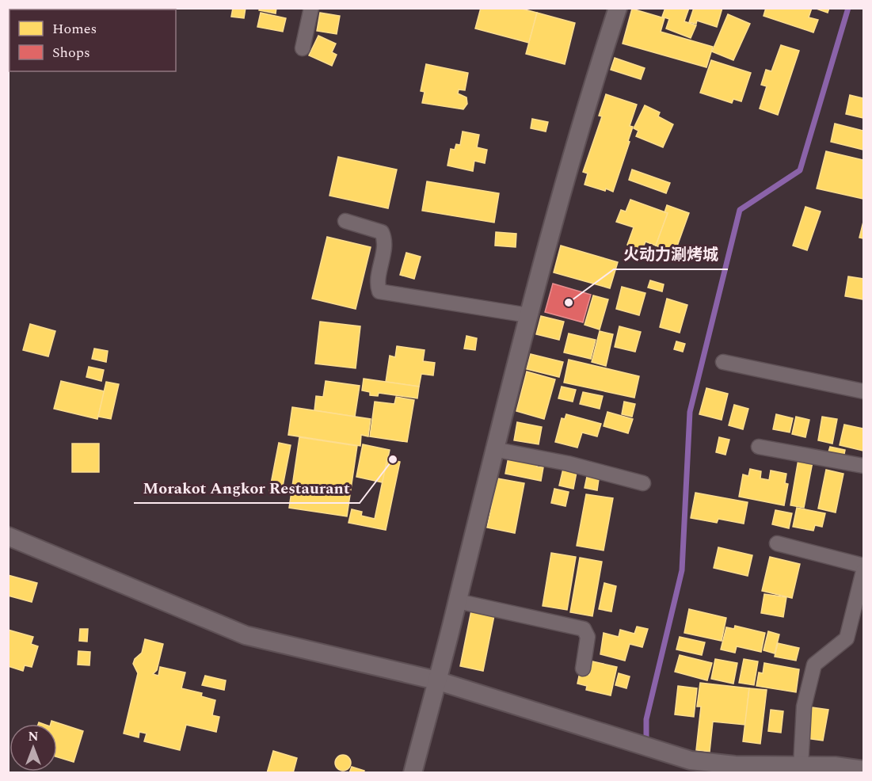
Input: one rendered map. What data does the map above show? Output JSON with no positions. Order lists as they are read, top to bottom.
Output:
{
  "places": ["火动力涮烤城", "Morakot Angkor Restaurant"],
  "legend": ["Homes", "Shops"],
  "north": "top"
}
